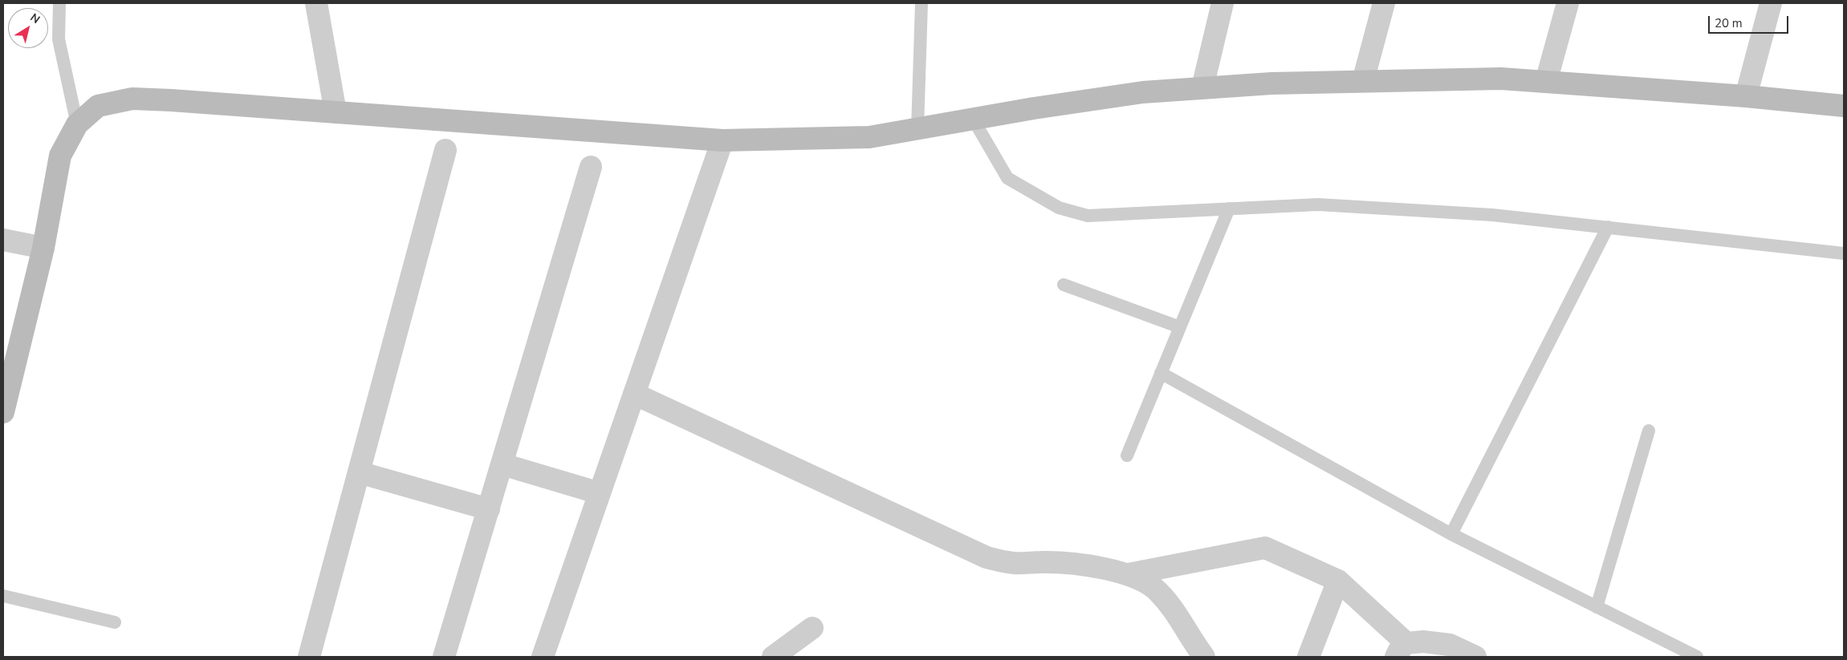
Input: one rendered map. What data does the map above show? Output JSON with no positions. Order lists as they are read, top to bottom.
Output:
{
  "scale_bar": "20 m",
  "north": "top right"
}
